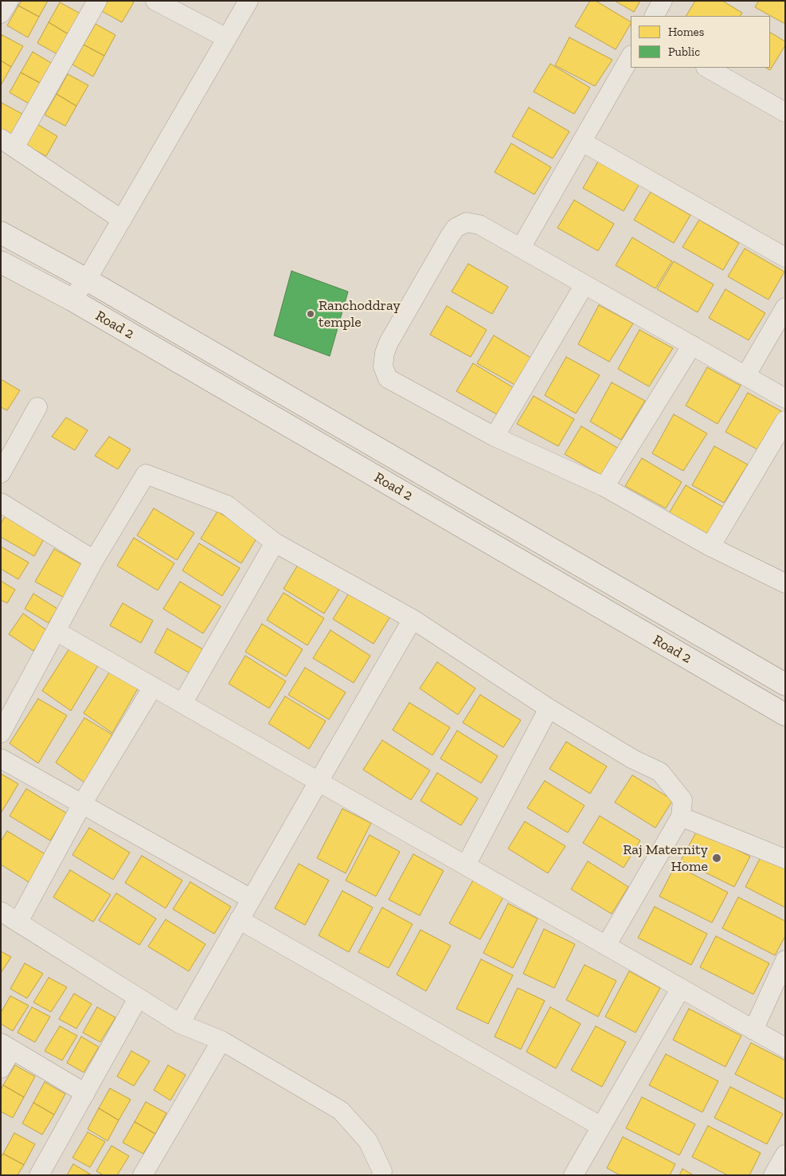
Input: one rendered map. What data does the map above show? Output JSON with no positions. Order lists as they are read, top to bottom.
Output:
{
  "streets": {
    "street": ["Road 2"]
  },
  "places": ["Ranchoddray temple", "Raj Maternity Home"],
  "legend": ["Homes", "Public"]
}
